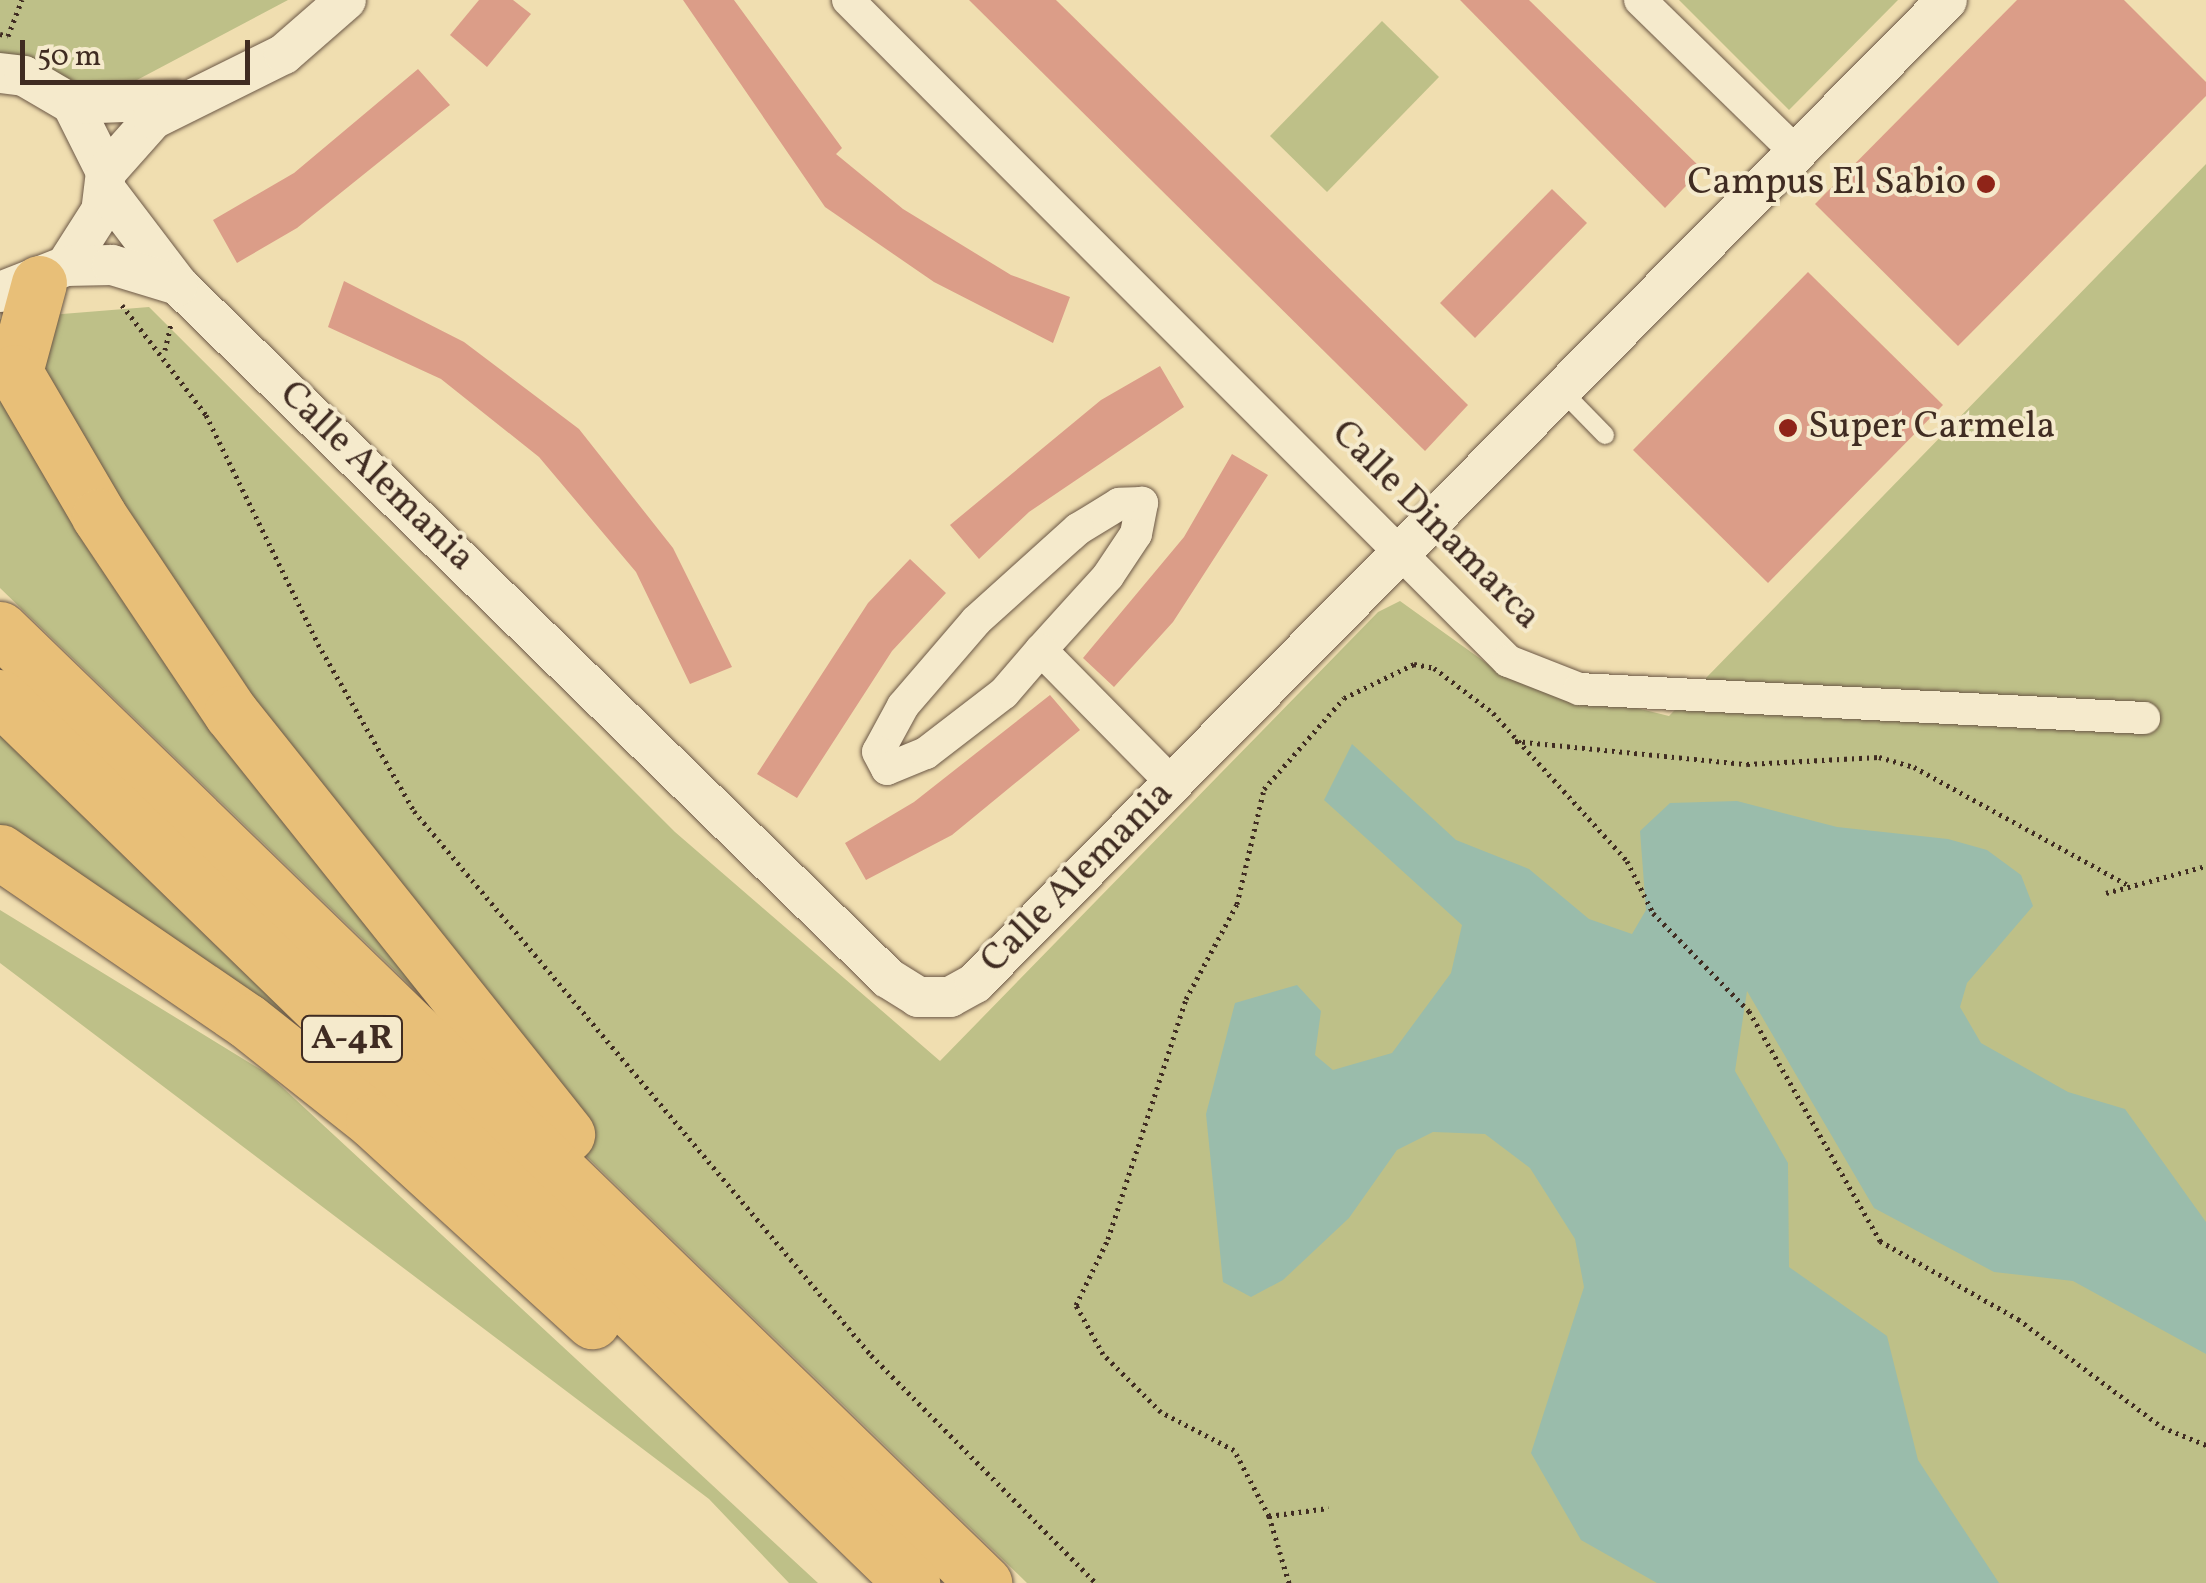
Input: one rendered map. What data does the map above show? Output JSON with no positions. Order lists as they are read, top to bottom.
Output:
{
  "streets": {
    "highway": ["A-4R"],
    "street": ["Calle Alemania", "Calle Dinamarca"]
  },
  "crossings": [
    ["Calle Alemania", "Calle Dinamarca"]
  ],
  "places": ["Campus El Sabio", "Super Carmela"],
  "scale_bar": "50 m"
}
